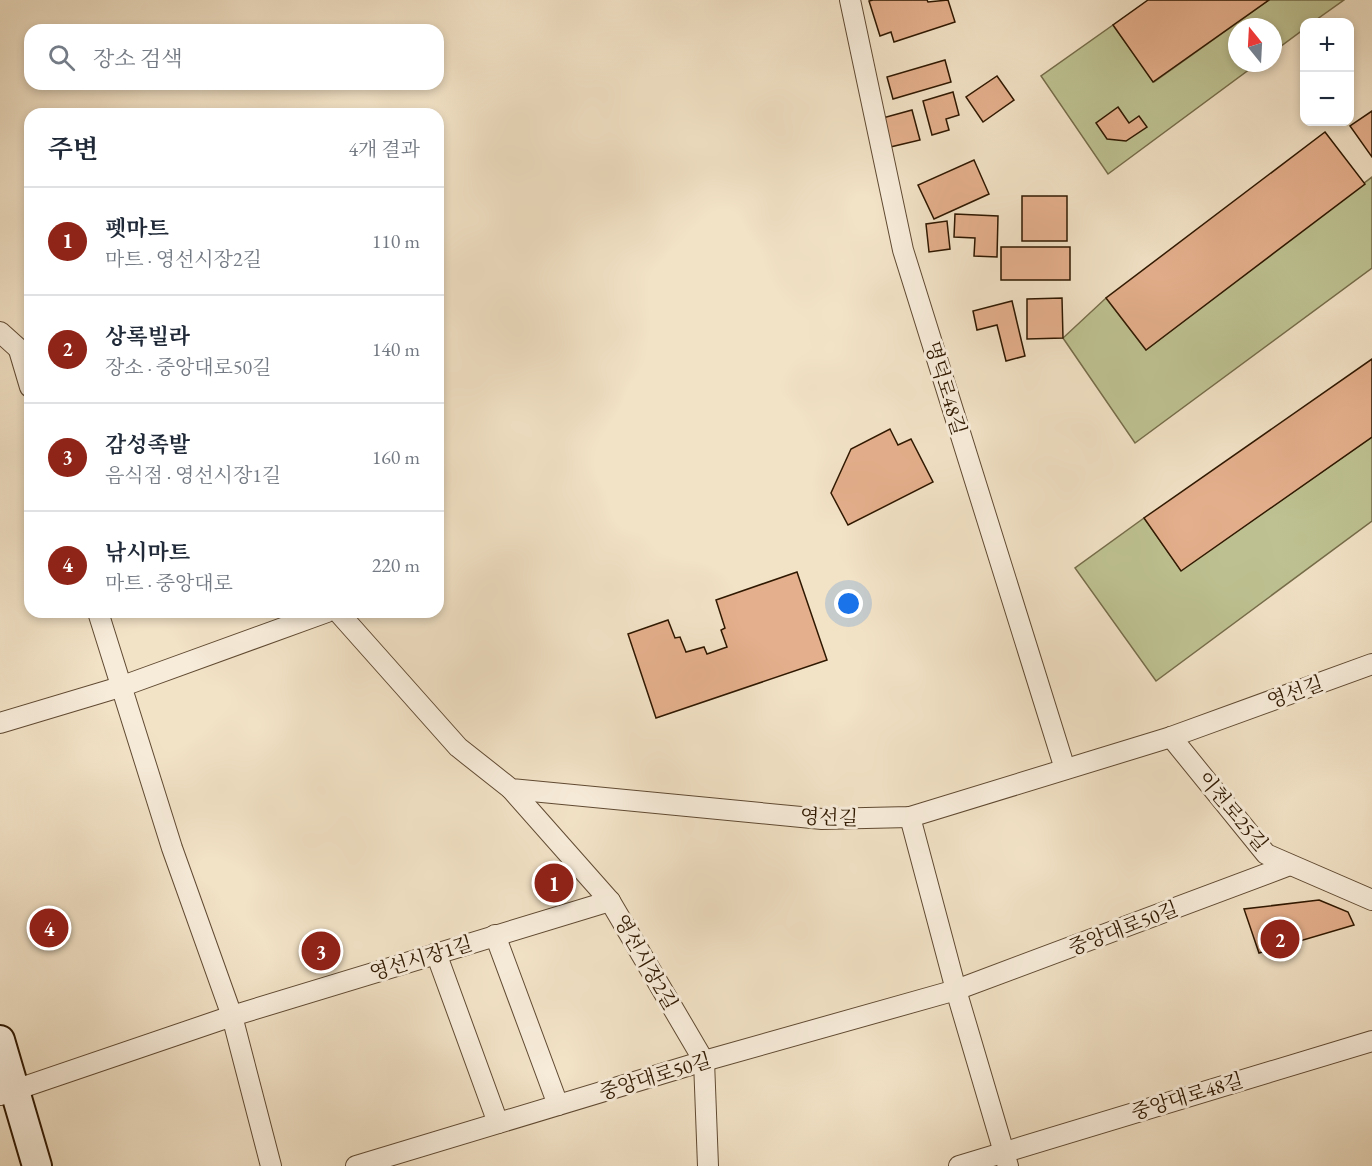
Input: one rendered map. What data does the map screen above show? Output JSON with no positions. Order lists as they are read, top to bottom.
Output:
{
  "streets": {
    "street": [
      "명덕로48길",
      "영선길",
      "이천로25길",
      "중앙대로50길",
      "영선시장1길",
      "영선시장2길",
      "중앙대로48길"
    ]
  },
  "crossings": [
    ["명덕로48길", "영선길"],
    ["영선길", "이천로25길"],
    ["영선길", "영선시장2길"],
    ["이천로25길", "중앙대로50길"],
    ["중앙대로50길", "영선시장2길"],
    ["영선시장1길", "영선시장2길"]
  ],
  "north": "top",
  "page": {
    "map_buttons": ["+", "−"],
    "search": "장소 검색",
    "heading": ["주변", "4개 결과"],
    "list": [
      {
        "mark": "1",
        "name": "펫마트",
        "note": "마트 · 영선시장2길",
        "value": "110 m"
      },
      {
        "mark": "2",
        "name": "상록빌라",
        "note": "장소 · 중앙대로50길",
        "value": "140 m"
      },
      {
        "mark": "3",
        "name": "감성족발",
        "note": "음식점 · 영선시장1길",
        "value": "160 m"
      },
      {
        "mark": "4",
        "name": "낚시마트",
        "note": "마트 · 중앙대로",
        "value": "220 m"
      }
    ],
    "pins": [
      "1",
      "4",
      "2",
      "3"
    ]
  }
}
